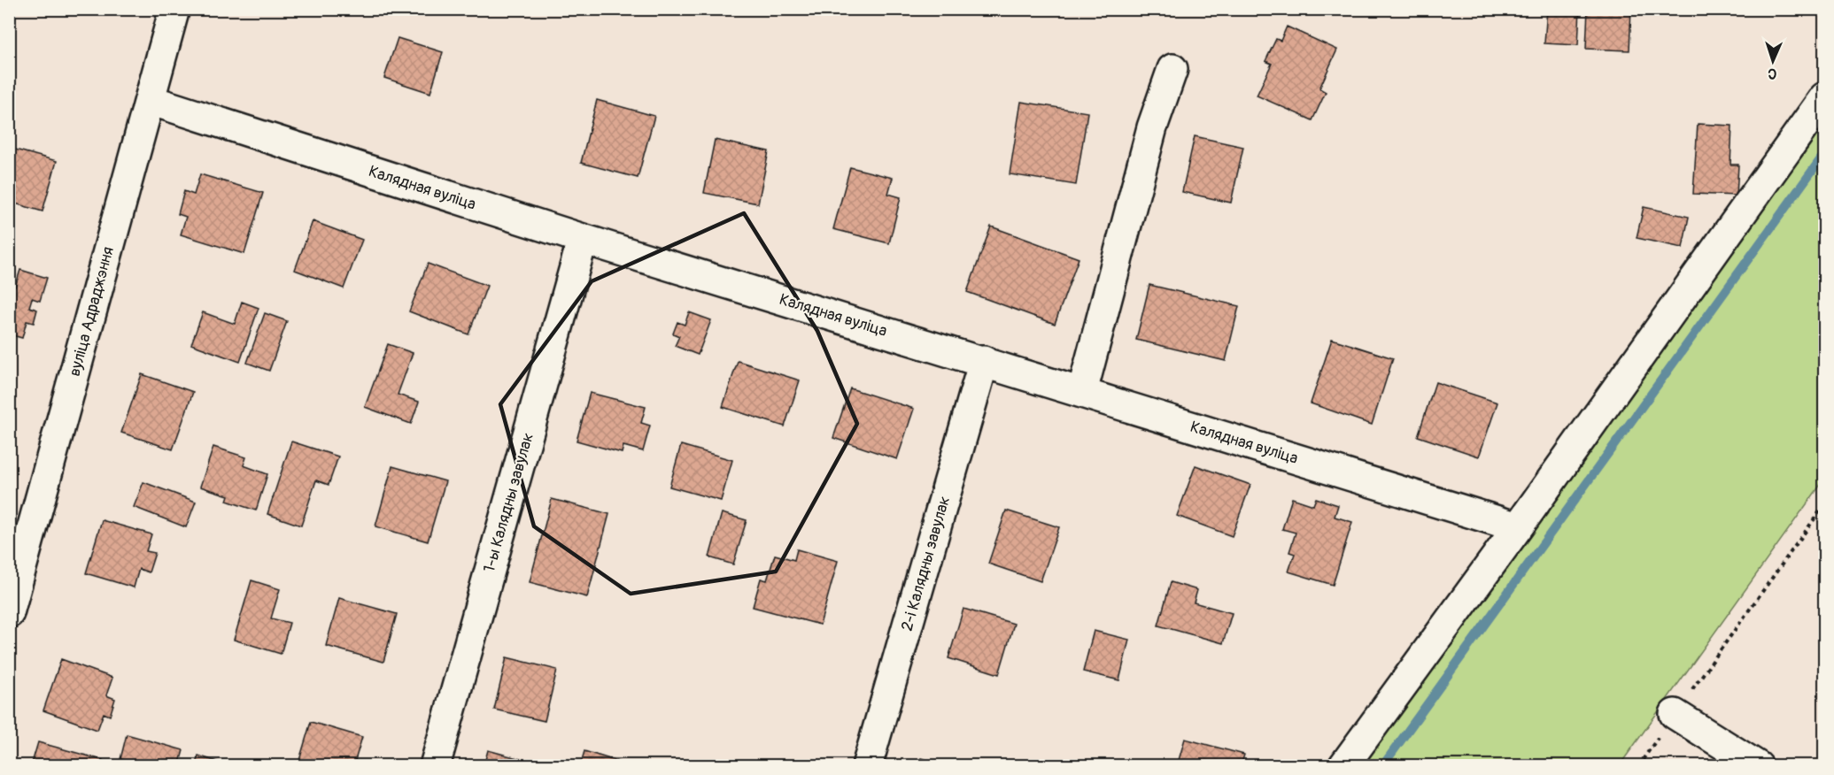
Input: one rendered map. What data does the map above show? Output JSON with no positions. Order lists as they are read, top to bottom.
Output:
{
  "streets": {
    "street": [
      "Калядная вуліца",
      "вуліца Адраджэння",
      "1-ы Калядны завулак",
      "2-і Калядны завулак"
    ]
  },
  "crossings": [
    ["Калядная вуліца", "вуліца Адраджэння"],
    ["Калядная вуліца", "1-ы Калядны завулак"],
    ["Калядная вуліца", "2-і Калядны завулак"]
  ],
  "north": "bottom"
}
